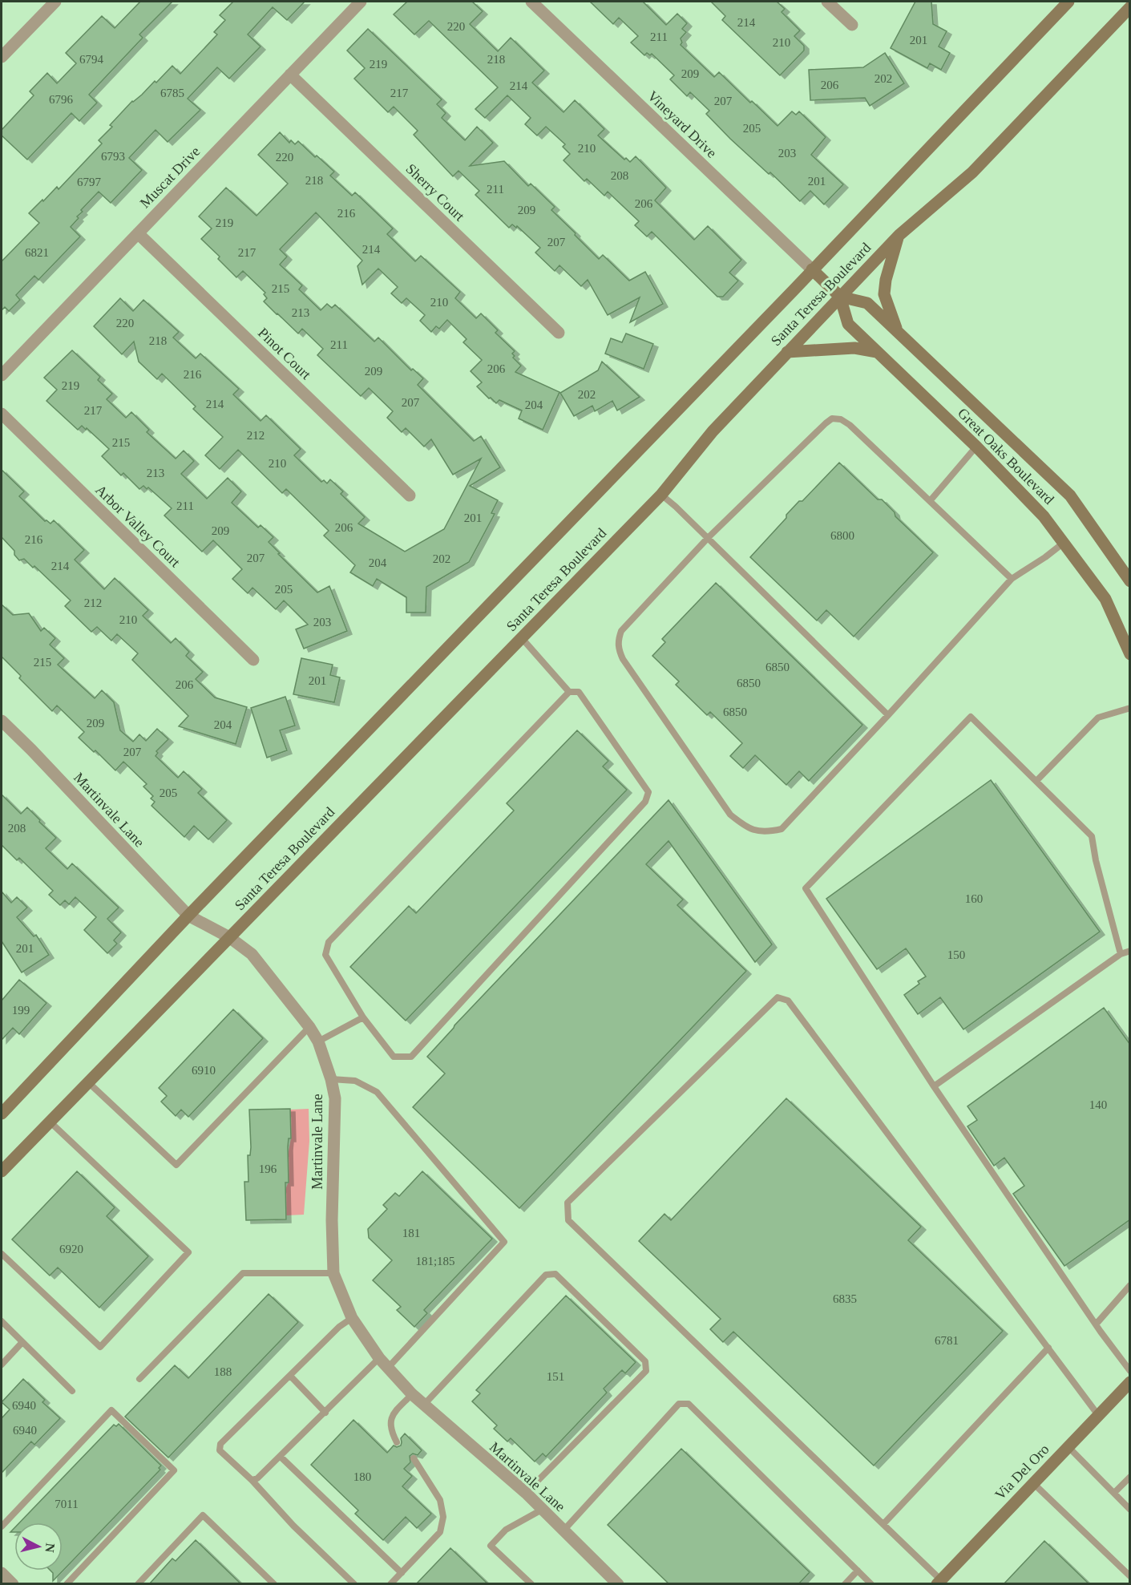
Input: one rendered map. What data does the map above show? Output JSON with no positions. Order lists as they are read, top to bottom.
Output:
{
  "streets": {
    "main road": ["Santa Teresa Boulevard", "Great Oaks Boulevard", "Via Del Oro"],
    "street": [
      "Vineyard Drive",
      "Muscat Drive",
      "Sherry Court",
      "Pinot Court",
      "Arbor Valley Court",
      "Martinvale Lane"
    ]
  },
  "crossings": [
    ["Vineyard Drive", "Santa Teresa Boulevard"],
    ["Vineyard Drive", "Great Oaks Boulevard"],
    ["Muscat Drive", "Sherry Court"],
    ["Muscat Drive", "Pinot Court"],
    ["Santa Teresa Boulevard", "Great Oaks Boulevard"],
    ["Santa Teresa Boulevard", "Martinvale Lane"]
  ],
  "house_numbers": [
    "214",
    "220",
    "211",
    "201",
    "210",
    "6794",
    "218",
    "219",
    "209",
    "202",
    "206",
    "214",
    "6785",
    "217",
    "6796",
    "207",
    "205",
    "210",
    "203",
    "6793",
    "220",
    "208",
    "218",
    "201",
    "6797",
    "211",
    "206",
    "209",
    "216",
    "219",
    "207",
    "214",
    "6821",
    "217",
    "215",
    "210",
    "213",
    "220",
    "218",
    "211",
    "206",
    "209",
    "216",
    "219",
    "202",
    "207",
    "214",
    "204",
    "217",
    "212",
    "215",
    "210",
    "213",
    "211",
    "201",
    "206",
    "209",
    "6800",
    "216",
    "207",
    "202",
    "204",
    "214",
    "205",
    "212",
    "210",
    "203",
    "215",
    "6850",
    "201",
    "6850",
    "206",
    "6850",
    "209",
    "204",
    "207",
    "205",
    "208",
    "160",
    "201",
    "150",
    "199",
    "6910",
    "140",
    "196",
    "181",
    "6920",
    "181;185",
    "6835",
    "6781",
    "188",
    "151",
    "6940",
    "6940",
    "180",
    "7011"
  ],
  "north": "right"
}
